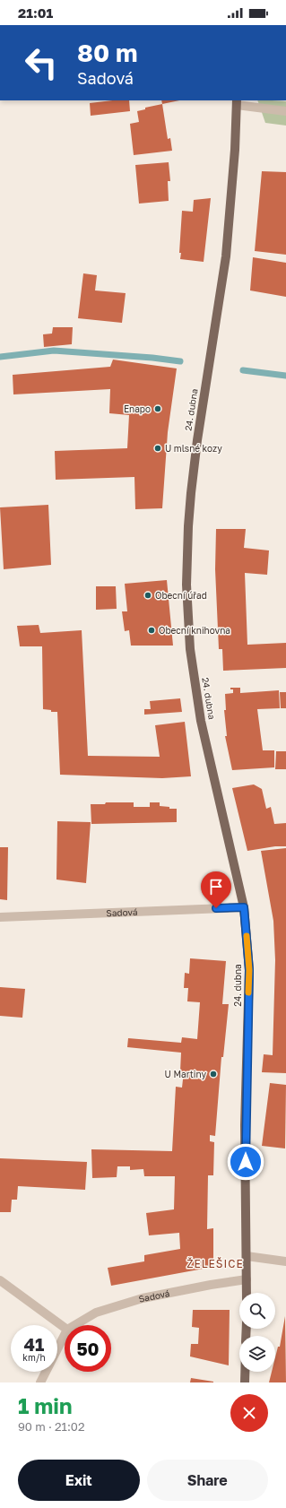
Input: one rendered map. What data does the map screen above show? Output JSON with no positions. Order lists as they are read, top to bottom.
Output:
{
  "streets": {
    "main road": ["24. dubna"],
    "street": ["Sadová"]
  },
  "crossings": [
    ["24. dubna", "Sadová"]
  ],
  "districts": ["ŽELEŠICE"],
  "places": [
    "Enapo",
    "U mlsné kozy",
    "Obecní úřad",
    "Obecní knihovna",
    "U Martiny"
  ],
  "page": {
    "status": "21:01",
    "turn": ["80 m", "Sadová"],
    "speed": "41 km/h",
    "limit": "50",
    "heading": ["1 min", "90 m · 21:02"],
    "buttons": ["Exit", "Share"]
  }
}
